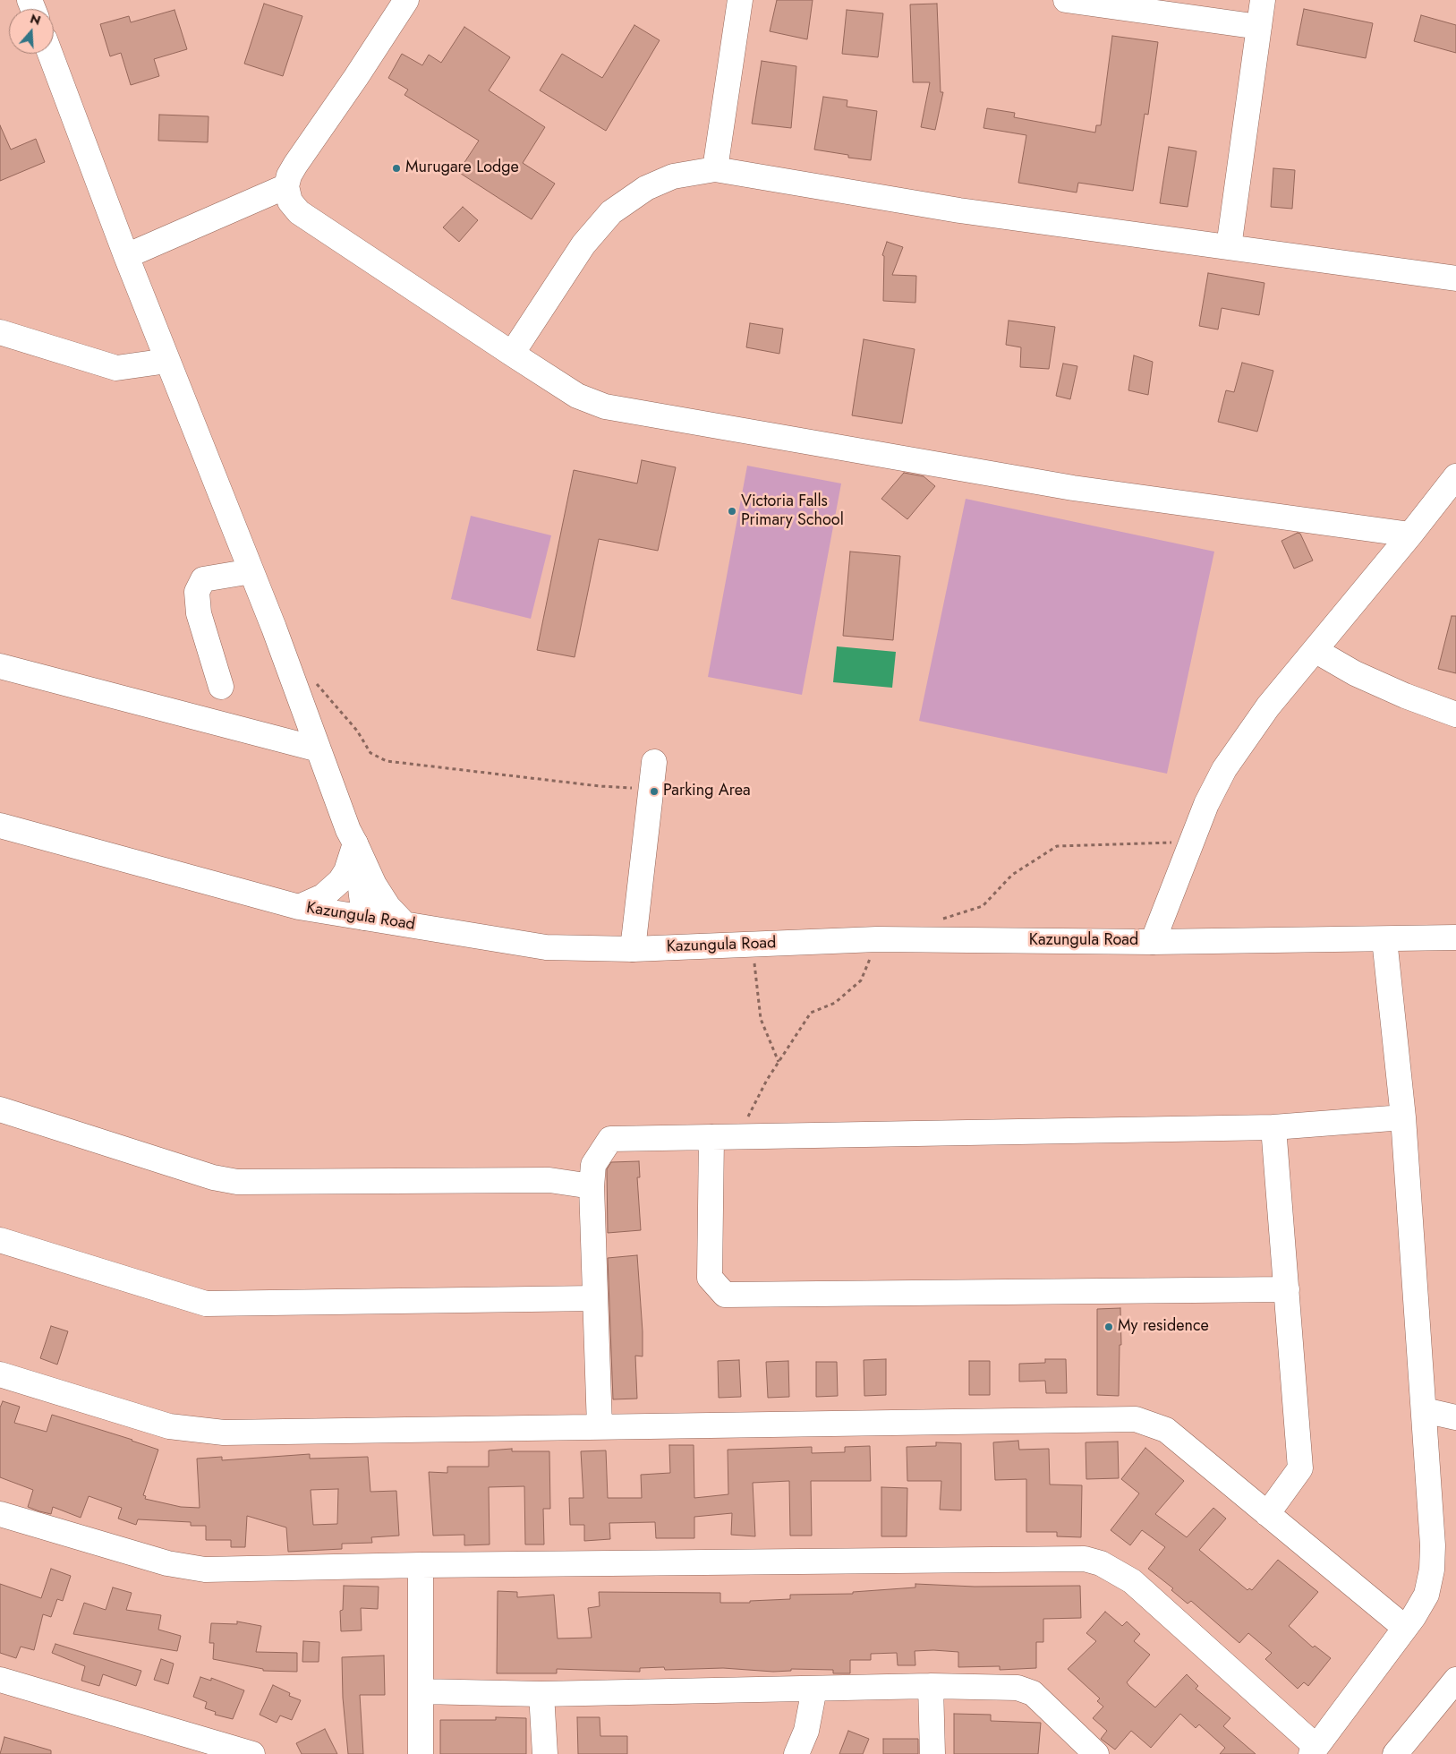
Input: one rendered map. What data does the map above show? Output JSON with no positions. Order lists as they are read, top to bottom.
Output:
{
  "streets": {
    "street": ["Kazungula Road"]
  },
  "places": [
    "Murugare Lodge",
    "Victoria Falls Primary School",
    "Parking Area",
    "My residence"
  ],
  "north": "top"
}
